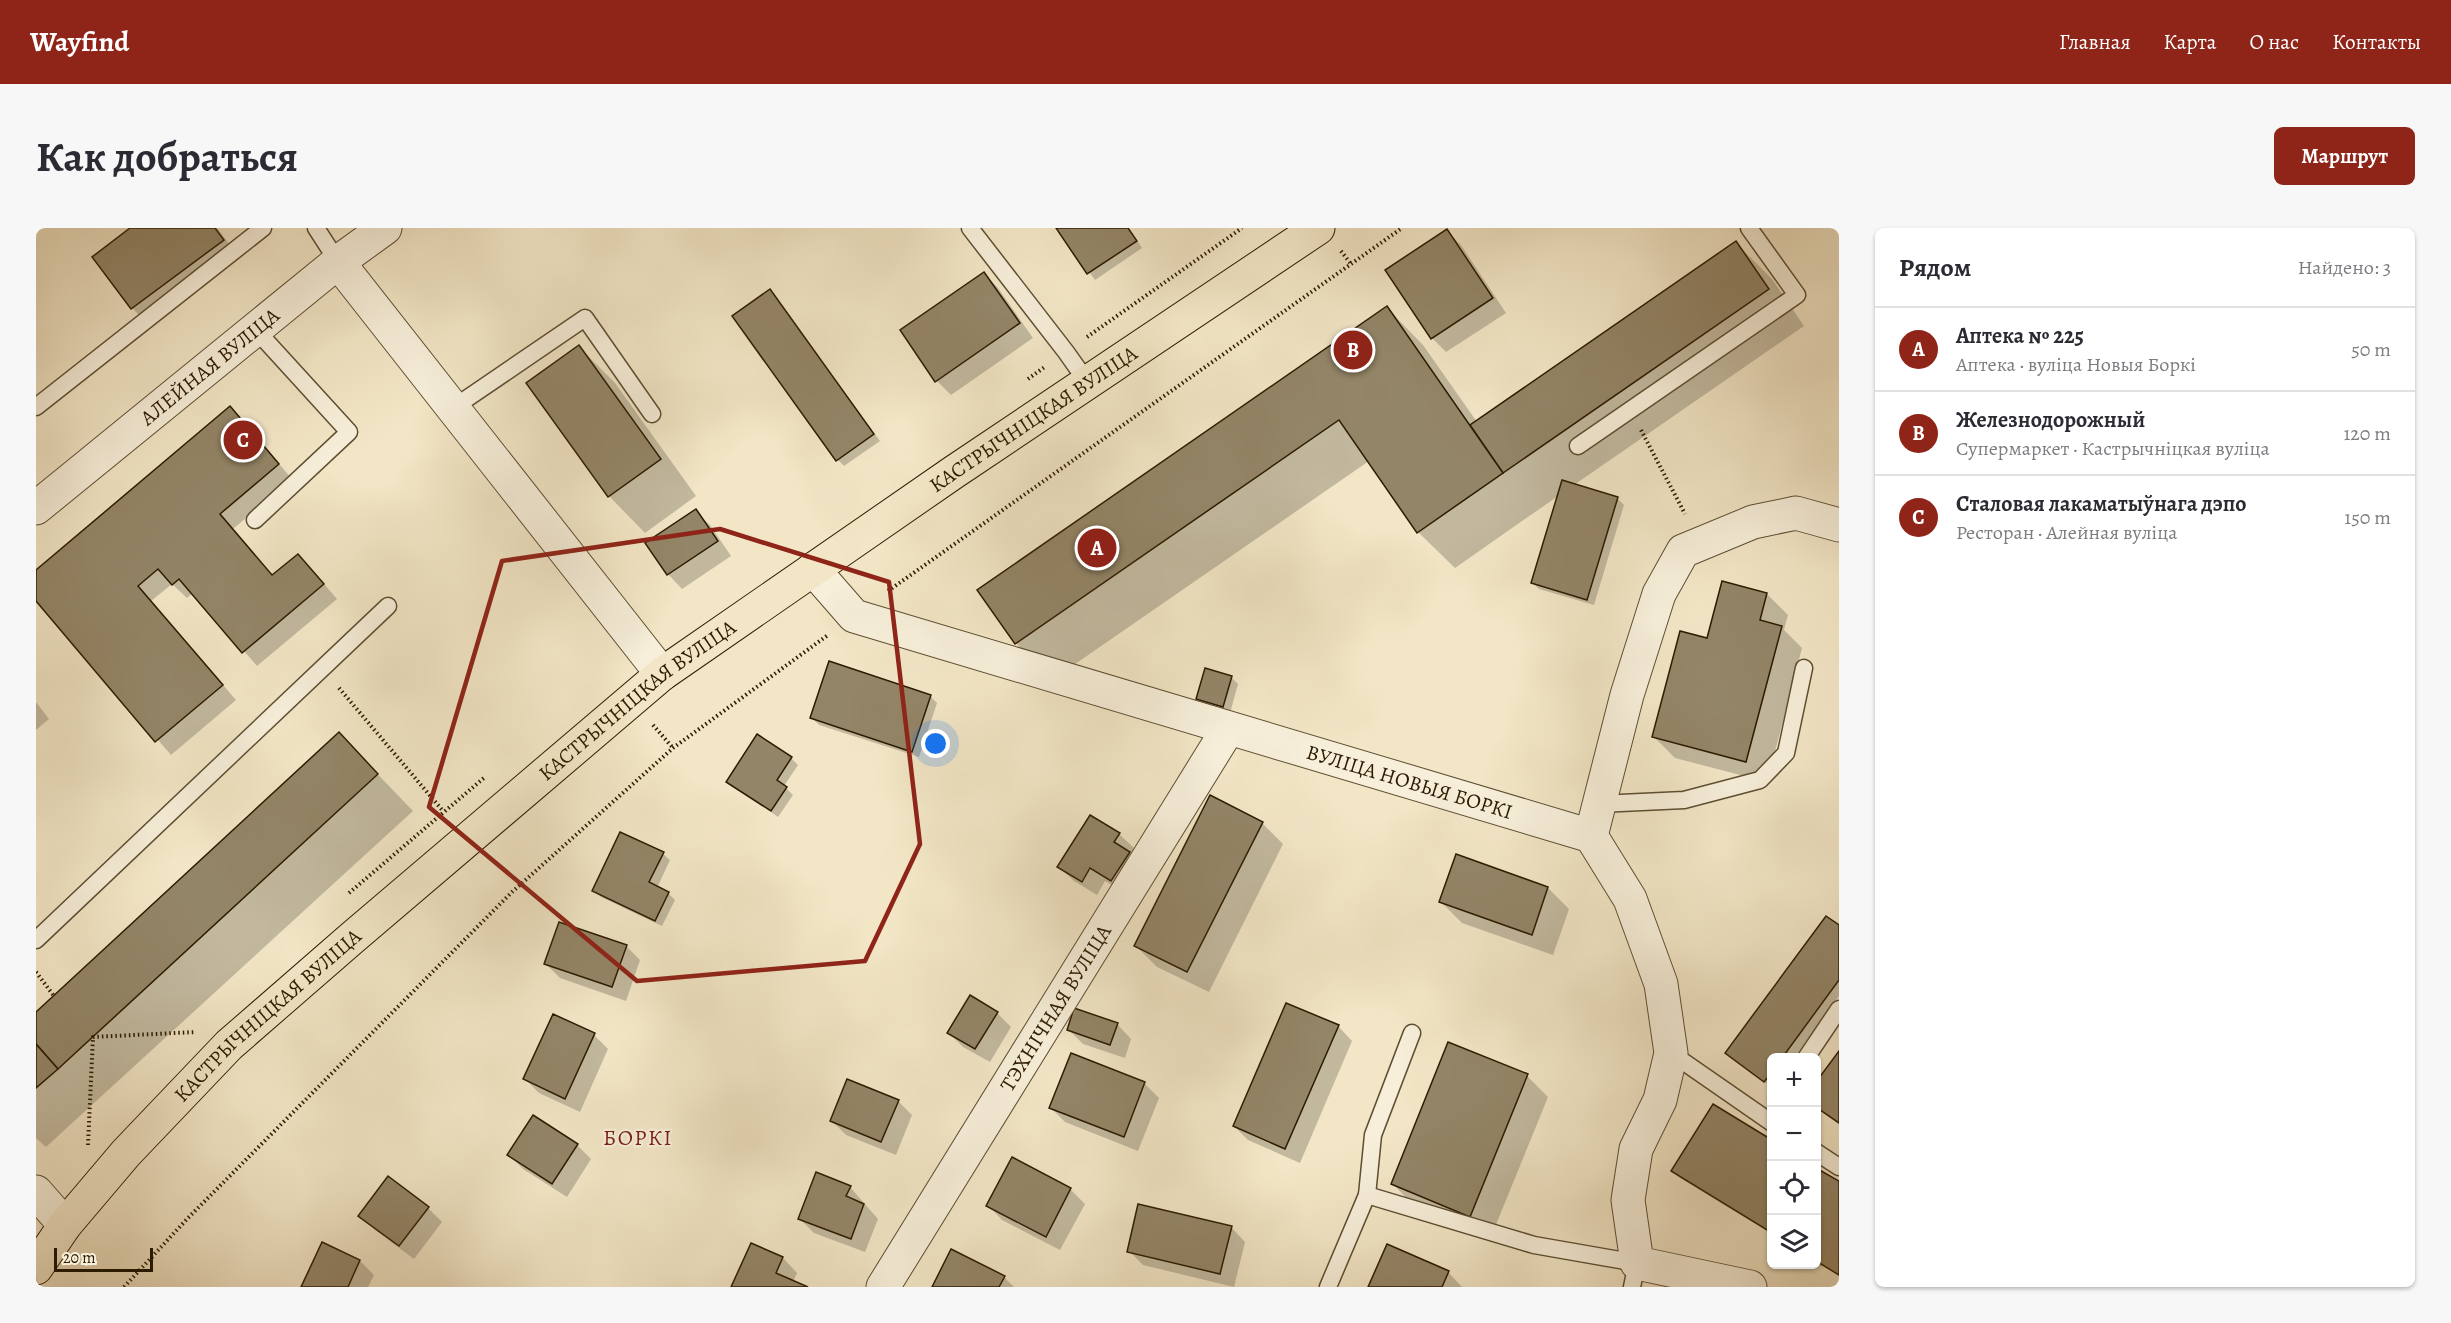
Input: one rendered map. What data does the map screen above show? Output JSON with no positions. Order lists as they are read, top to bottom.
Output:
{
  "streets": {
    "main road": ["КАСТРЫЧНІЦКАЯ ВУЛІЦА"],
    "street": ["АЛЕЙНАЯ ВУЛІЦА", "ВУЛІЦА НОВЫЯ БОРКІ", "ТЭХНІЧНАЯ ВУЛІЦА"]
  },
  "crossings": [
    ["ВУЛІЦА НОВЫЯ БОРКІ", "ТЭХНІЧНАЯ ВУЛІЦА"]
  ],
  "districts": ["БОРКІ"],
  "scale_bar": "20 m",
  "page": {
    "header": "Wayfind",
    "nav": [
      "Главная",
      "Карта",
      "О нас",
      "Контакты"
    ],
    "buttons": "Маршрут",
    "title": "Как добраться",
    "heading": ["Рядом", "Найдено: 3"],
    "list": [
      {
        "mark": "A",
        "name": "Аптека № 225",
        "note": "Аптека · вуліца Новыя Боркі",
        "value": "50 m"
      },
      {
        "mark": "B",
        "name": "Железнодорожный",
        "note": "Супермаркет · Кастрычніцкая вуліца",
        "value": "120 m"
      },
      {
        "mark": "C",
        "name": "Сталовая лакаматыўнага дэпо",
        "note": "Ресторан · Алейная вуліца",
        "value": "150 m"
      }
    ],
    "pins": ["B", "C", "A"],
    "map_buttons": ["+", "−"],
    "scale": "20 m"
  }
}
